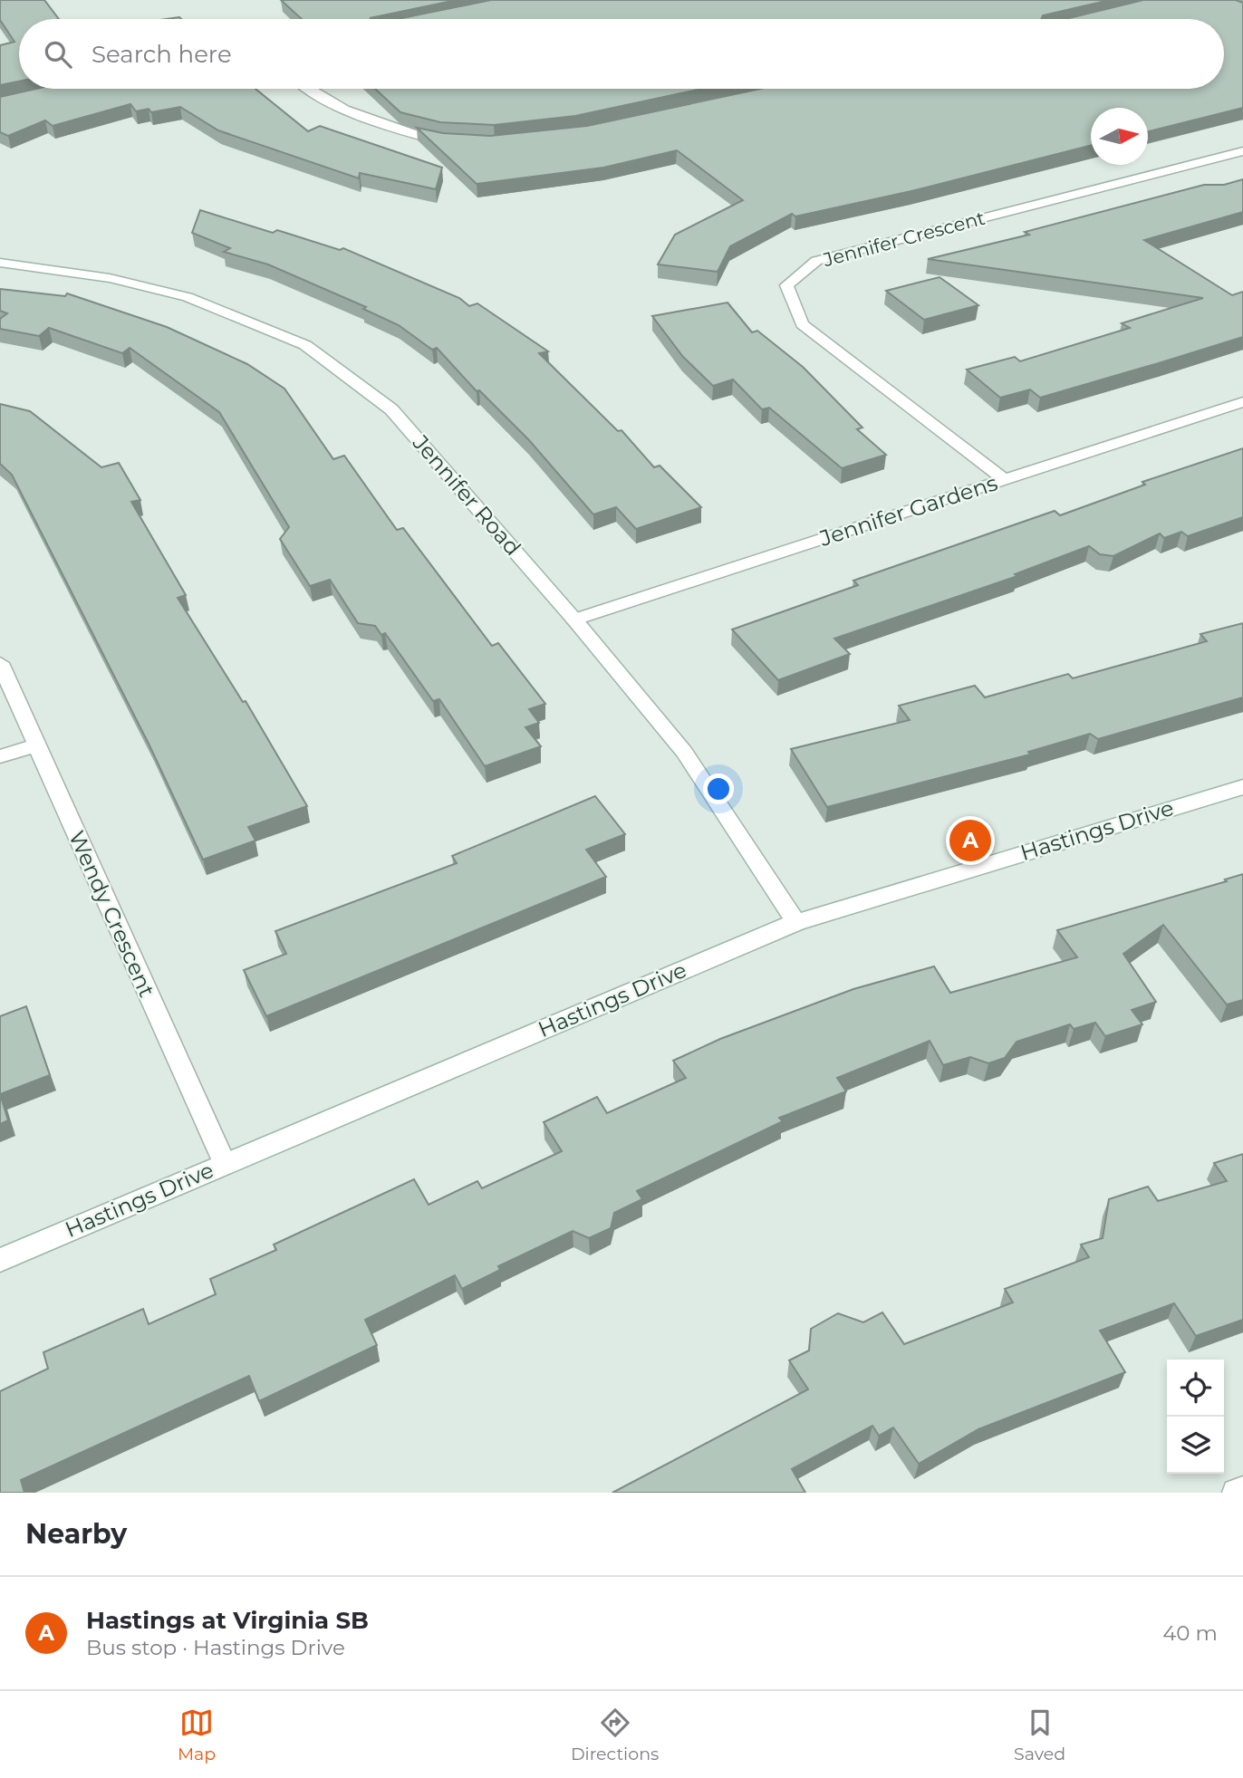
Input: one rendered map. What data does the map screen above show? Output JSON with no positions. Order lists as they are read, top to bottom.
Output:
{
  "streets": {
    "street": [
      "Jennifer Crescent",
      "Jennifer Road",
      "Jennifer Gardens",
      "Hastings Drive",
      "Wendy Crescent"
    ]
  },
  "crossings": [
    ["Jennifer Crescent", "Jennifer Gardens"],
    ["Jennifer Road", "Jennifer Gardens"],
    ["Jennifer Road", "Hastings Drive"],
    ["Hastings Drive", "Wendy Crescent"]
  ],
  "north": "right",
  "page": {
    "search": "Search here",
    "pins": "A",
    "heading": "Nearby",
    "list": [
      {
        "mark": "A",
        "name": "Hastings at Virginia SB",
        "note": "Bus stop · Hastings Drive",
        "value": "40 m"
      }
    ],
    "nav": ["Map", "Directions", "Saved"]
  }
}
